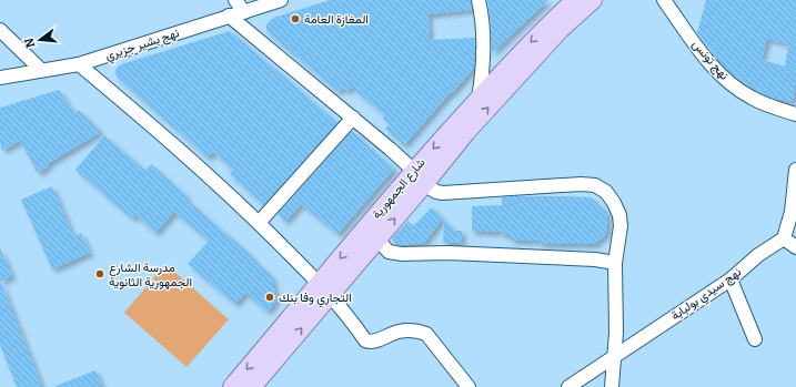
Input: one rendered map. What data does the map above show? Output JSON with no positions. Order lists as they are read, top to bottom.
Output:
{
  "streets": {
    "main road": ["شارع الجمهورية"],
    "street": ["نهج بشير جزيري", "نهج تونس", "نهج سيدي بولبابة"]
  },
  "places": ["المغازة العامة", "مدرسة الشارع الجمهورية الثانوية", "التجاري وفا بنك"],
  "north": "left"
}
